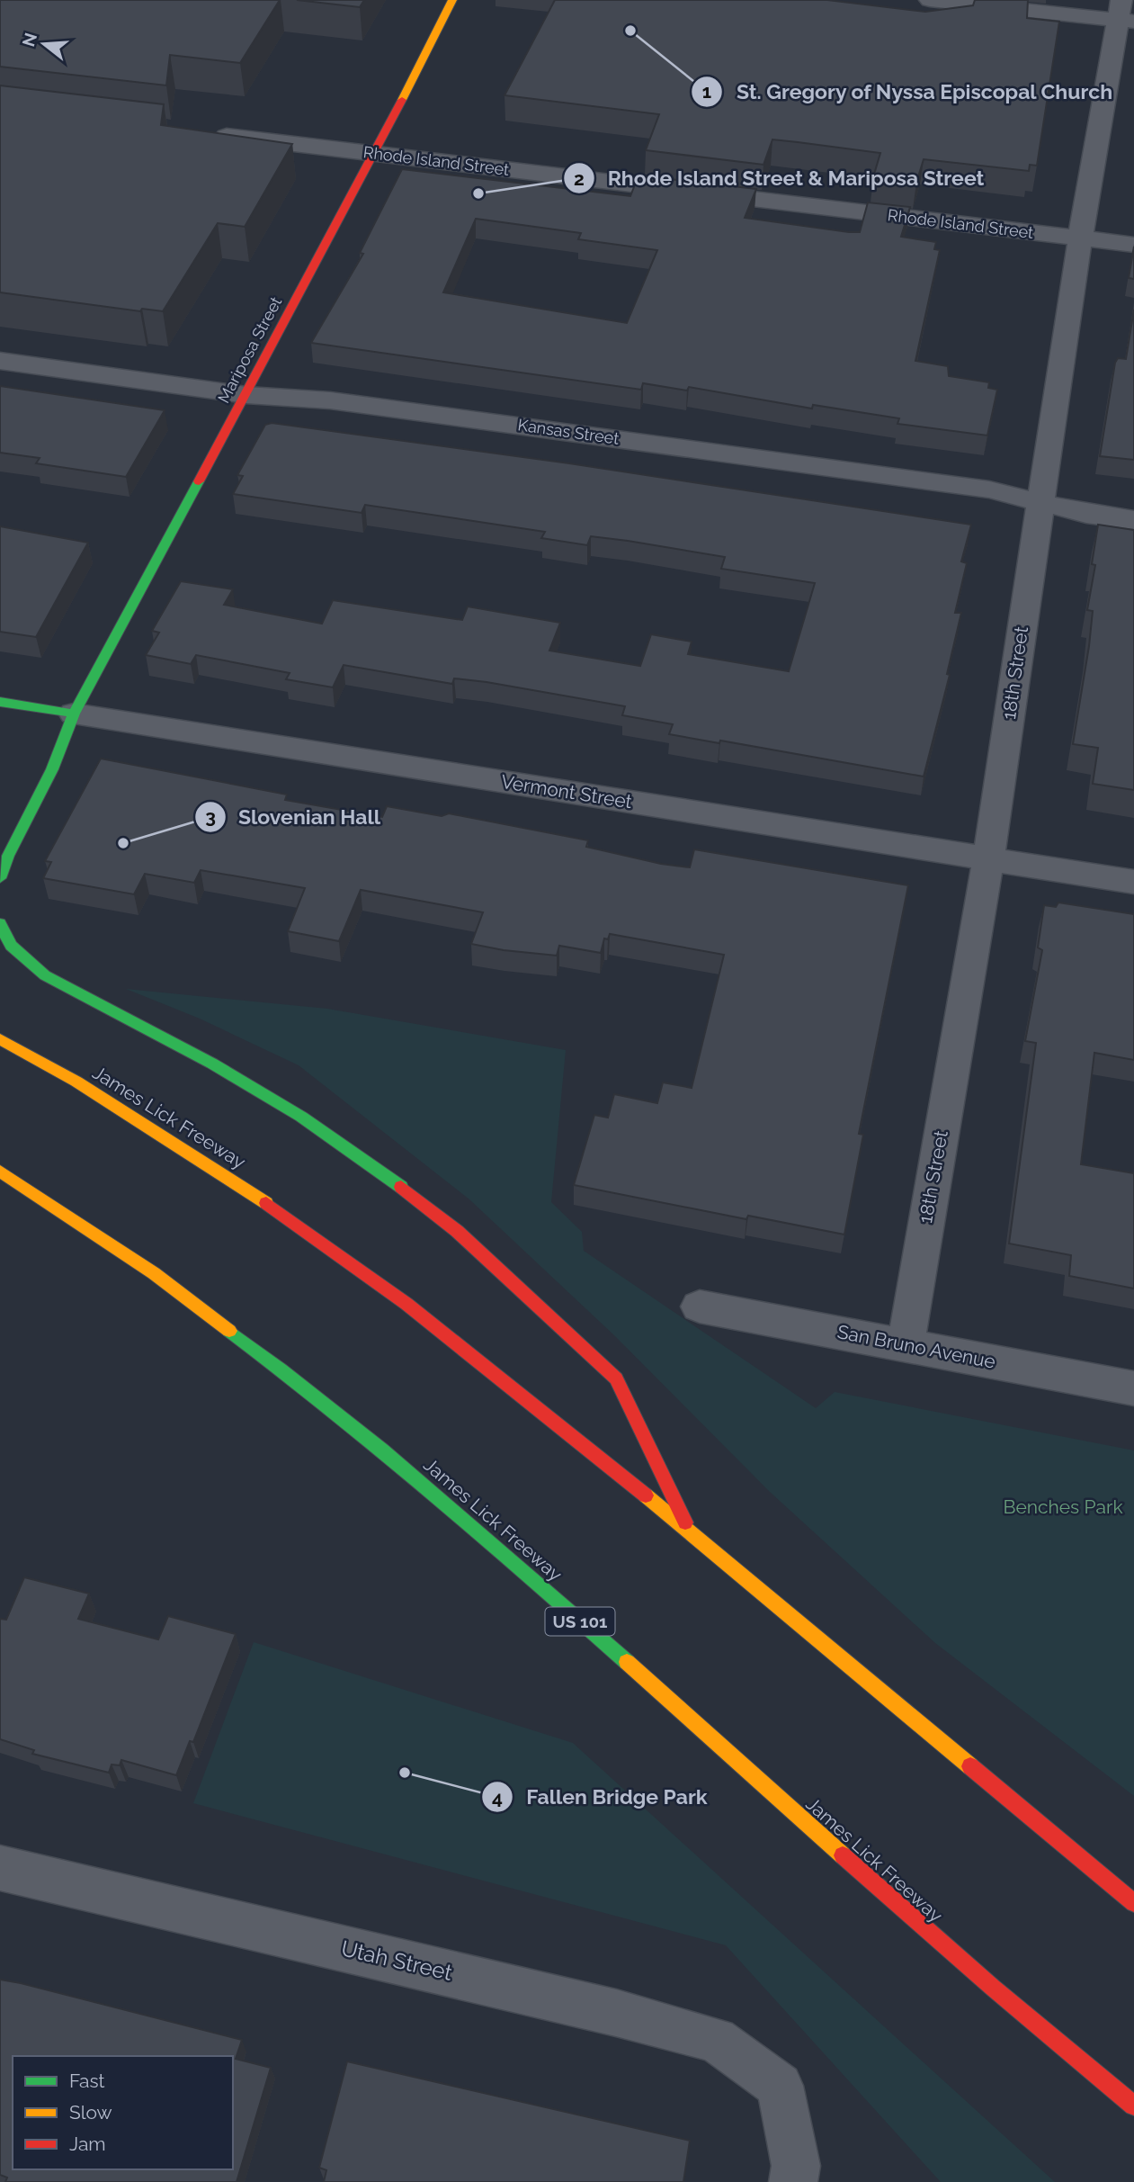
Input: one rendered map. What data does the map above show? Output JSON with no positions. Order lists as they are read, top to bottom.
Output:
{
  "streets": {
    "main road": [
      "Mariposa Street",
      "Vermont Street",
      "James Lick Freeway",
      "US 101"
    ],
    "street": [
      "Rhode Island Street",
      "Kansas Street",
      "18th Street",
      "San Bruno Avenue",
      "Utah Street"
    ]
  },
  "crossings": [
    ["Rhode Island Street", "Mariposa Street"],
    ["Rhode Island Street", "18th Street"],
    ["Mariposa Street", "Kansas Street"],
    ["Mariposa Street", "Vermont Street"],
    ["Kansas Street", "18th Street"],
    ["18th Street", "Vermont Street"],
    ["18th Street", "San Bruno Avenue"]
  ],
  "parks": ["Benches Park"],
  "places": [
    "St. Gregory of Nyssa Episcopal Church",
    "Rhode Island Street & Mariposa Street",
    "Slovenian Hall",
    "Fallen Bridge Park"
  ],
  "legend": ["Fast", "Slow", "Jam"],
  "north": "left"
}
